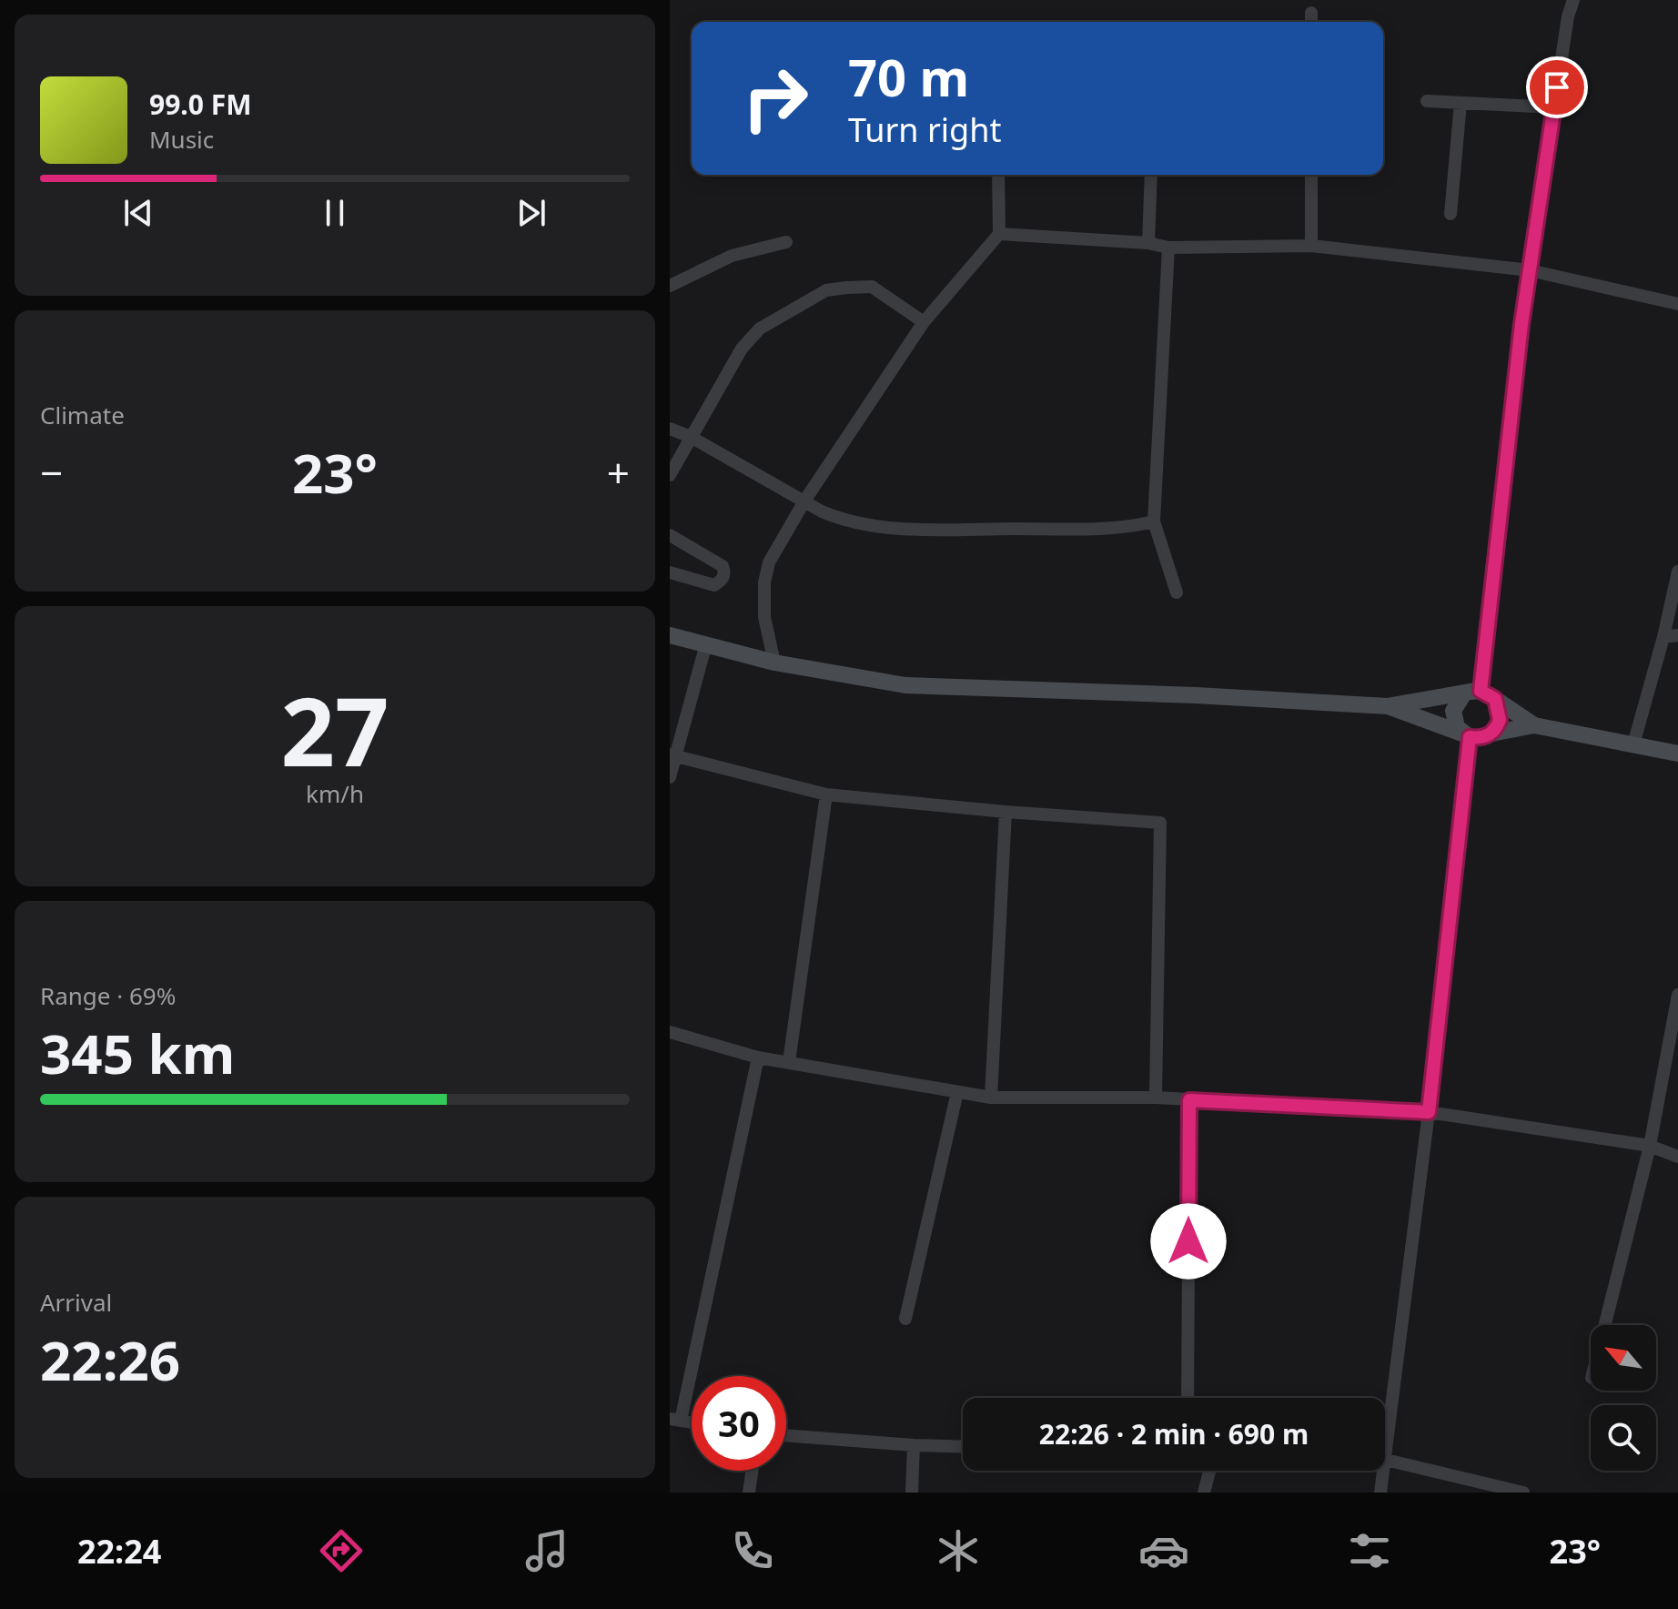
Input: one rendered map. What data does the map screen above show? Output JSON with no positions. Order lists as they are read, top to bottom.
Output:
{
  "north": "top left",
  "page": {
    "turn": ["70 m", "Turn right"],
    "song": ["99.0 FM", "Music"],
    "tile": [
      "Climate",
      ["27", "km/h"],
      ["Range · 69%", "345 km"],
      ["Arrival", "22:26"]
    ],
    "heat": ["−", "23°", "+"],
    "limit": "30",
    "trip": "22:26 · 2 min · 690 m",
    "tabs": ["22:24", "23°"]
  }
}
